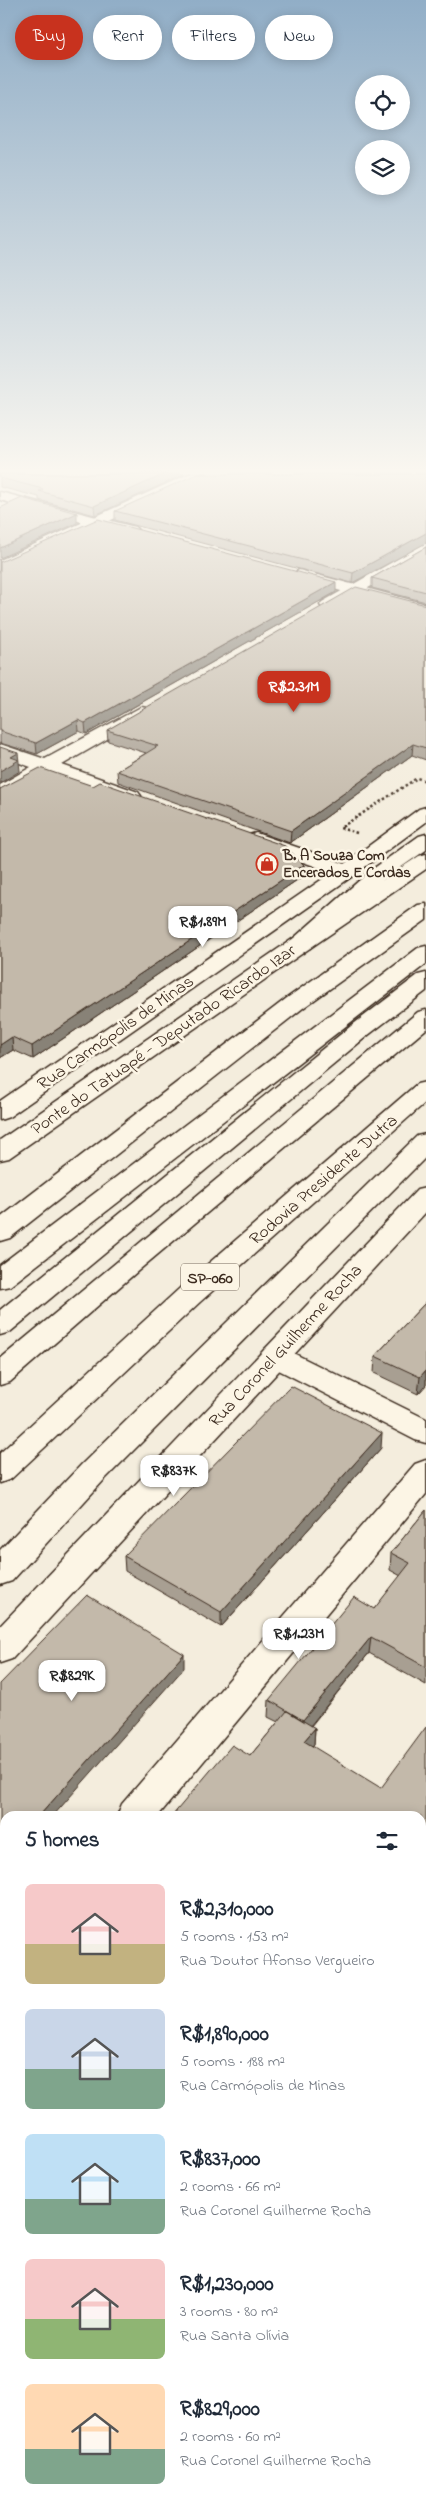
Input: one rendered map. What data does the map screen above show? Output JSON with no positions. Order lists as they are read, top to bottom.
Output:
{
  "streets": {
    "main road": [
      "Rua Carmópolis de Minas",
      "Ponte do Tatuapé - Deputado Ricardo Izar",
      "Rodovia Presidente Dutra",
      "SP-060",
      "Rua Coronel Guilherme Rocha"
    ]
  },
  "places": {
    "shop": ["B. A Souza Com Encerados E Cordas"]
  },
  "page": {
    "chip": [
      "Buy",
      "Rent",
      "Filters",
      "New"
    ],
    "price": [
      "R$2.31M",
      "R$1.89M",
      "R$837K",
      "R$1.23M",
      "R$829K"
    ],
    "heading": "5 homes",
    "list": [
      {
        "name": "R$2,310,000",
        "note": "5 rooms · 153 m² · Rua Doutor Afonso Vergueiro"
      },
      {
        "name": "R$1,890,000",
        "note": "5 rooms · 188 m² · Rua Carmópolis de Minas"
      },
      {
        "name": "R$837,000",
        "note": "2 rooms · 66 m² · Rua Coronel Guilherme Rocha"
      },
      {
        "name": "R$1,230,000",
        "note": "3 rooms · 80 m² · Rua Santa Olívia"
      },
      {
        "name": "R$829,000",
        "note": "2 rooms · 60 m² · Rua Coronel Guilherme Rocha"
      }
    ]
  }
}
